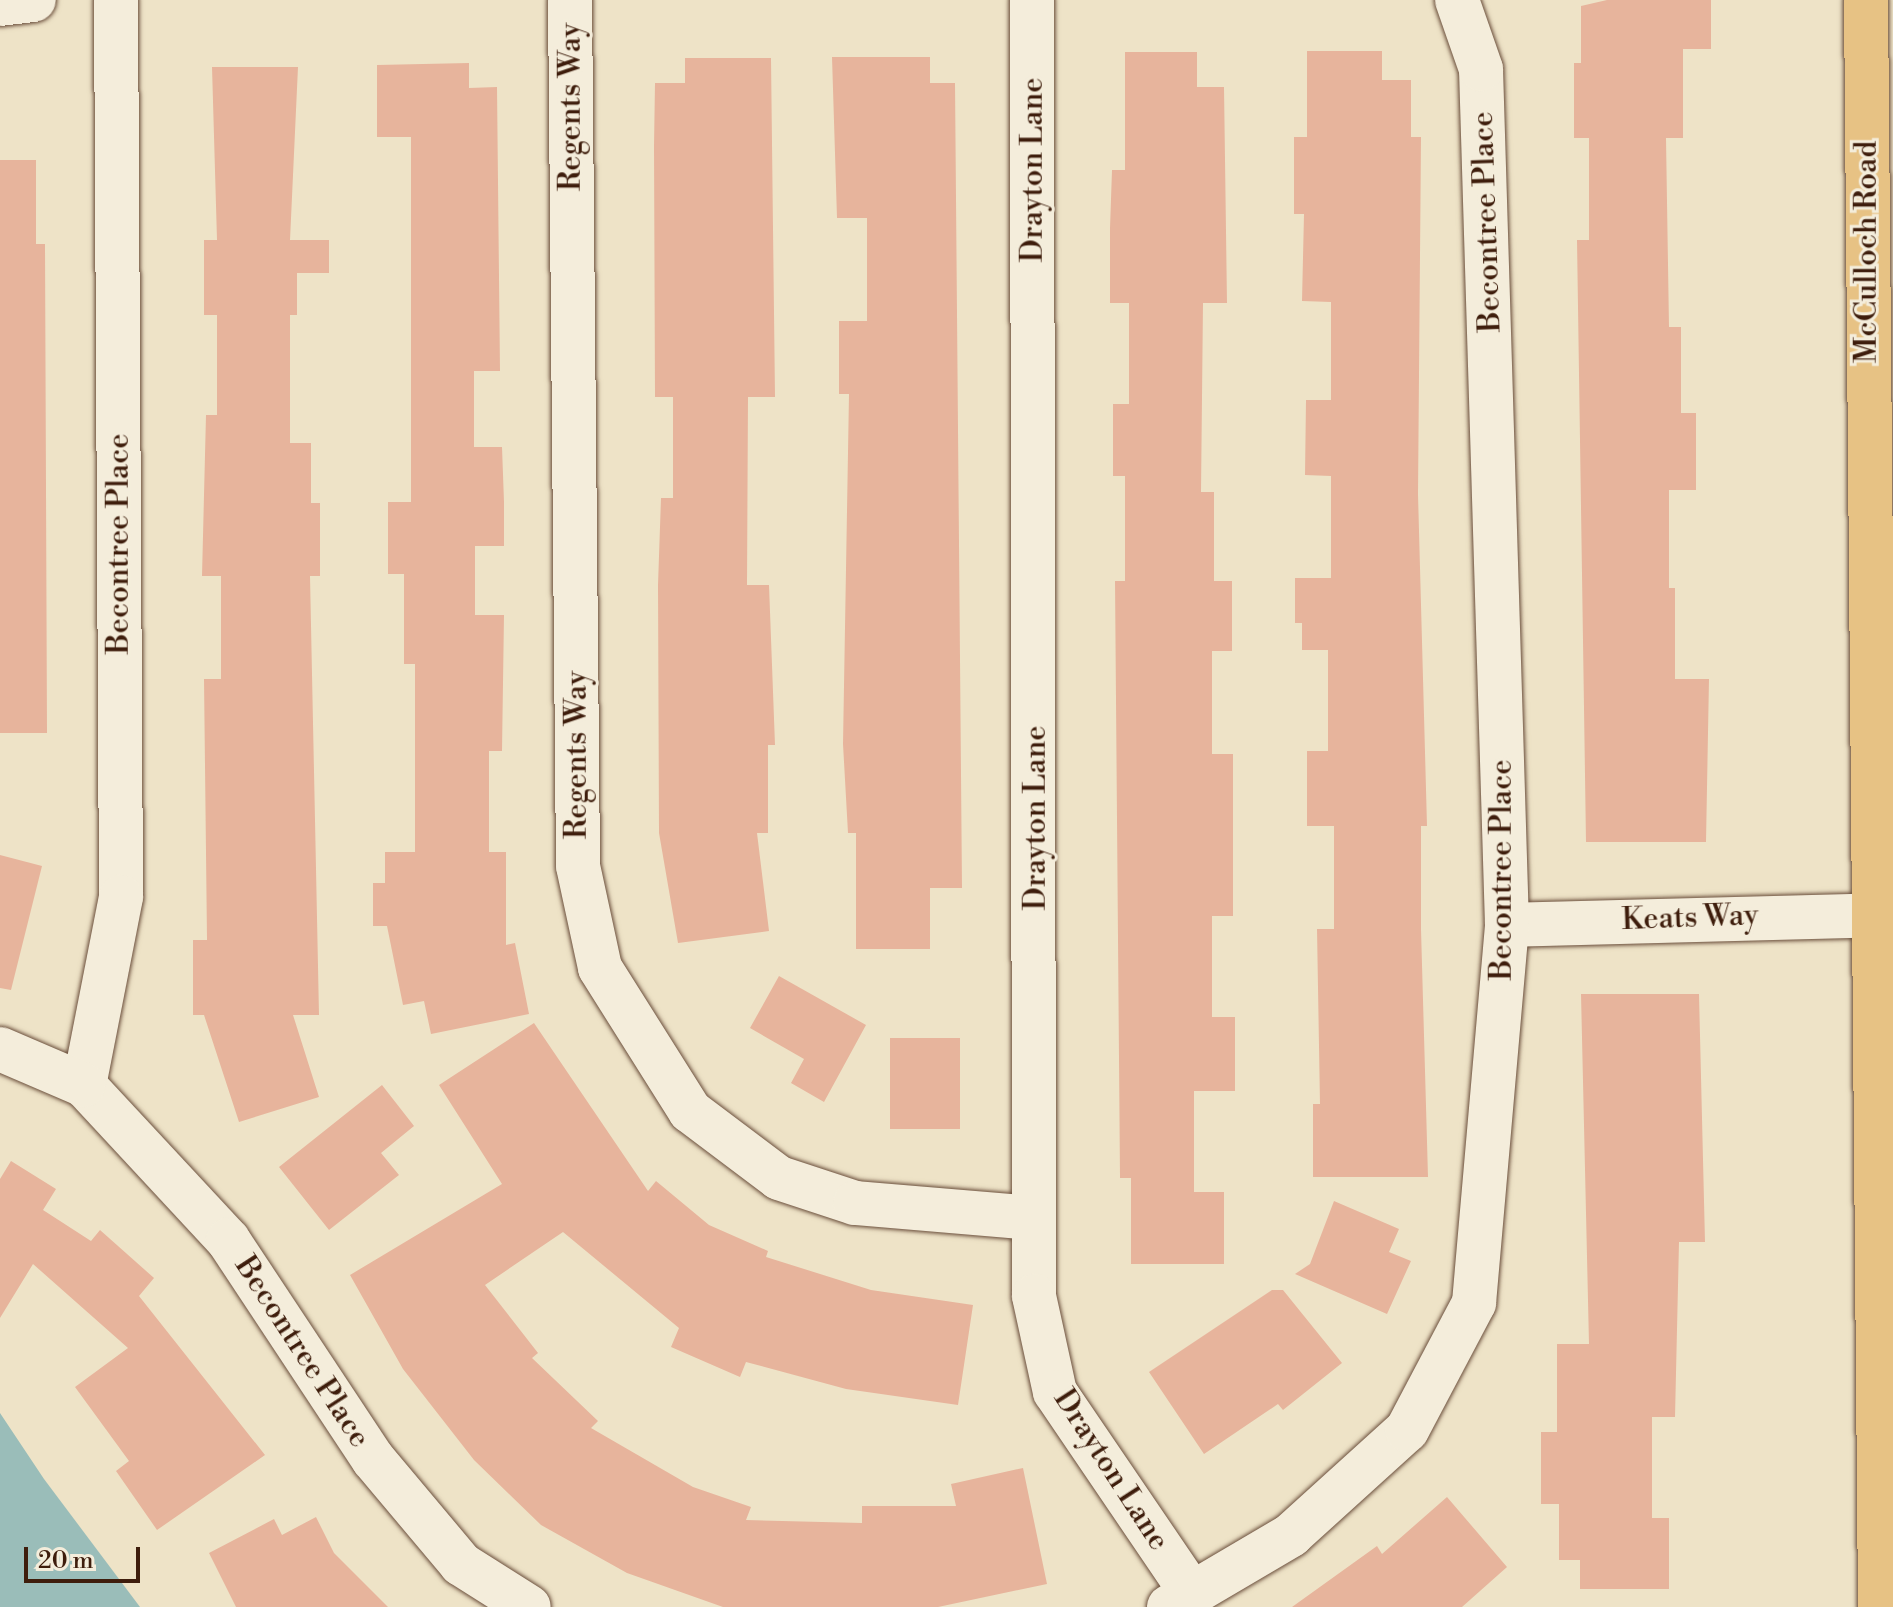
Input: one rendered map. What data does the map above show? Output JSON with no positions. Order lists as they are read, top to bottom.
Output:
{
  "streets": {
    "main road": ["McCulloch Road"],
    "street": [
      "Regents Way",
      "Drayton Lane",
      "Becontree Place",
      "Keats Way"
    ]
  },
  "crossings": [
    ["Regents Way", "Drayton Lane"],
    ["Drayton Lane", "Becontree Place"],
    ["Becontree Place", "Keats Way"],
    ["McCulloch Road", "Keats Way"]
  ],
  "scale_bar": "20 m"
}
